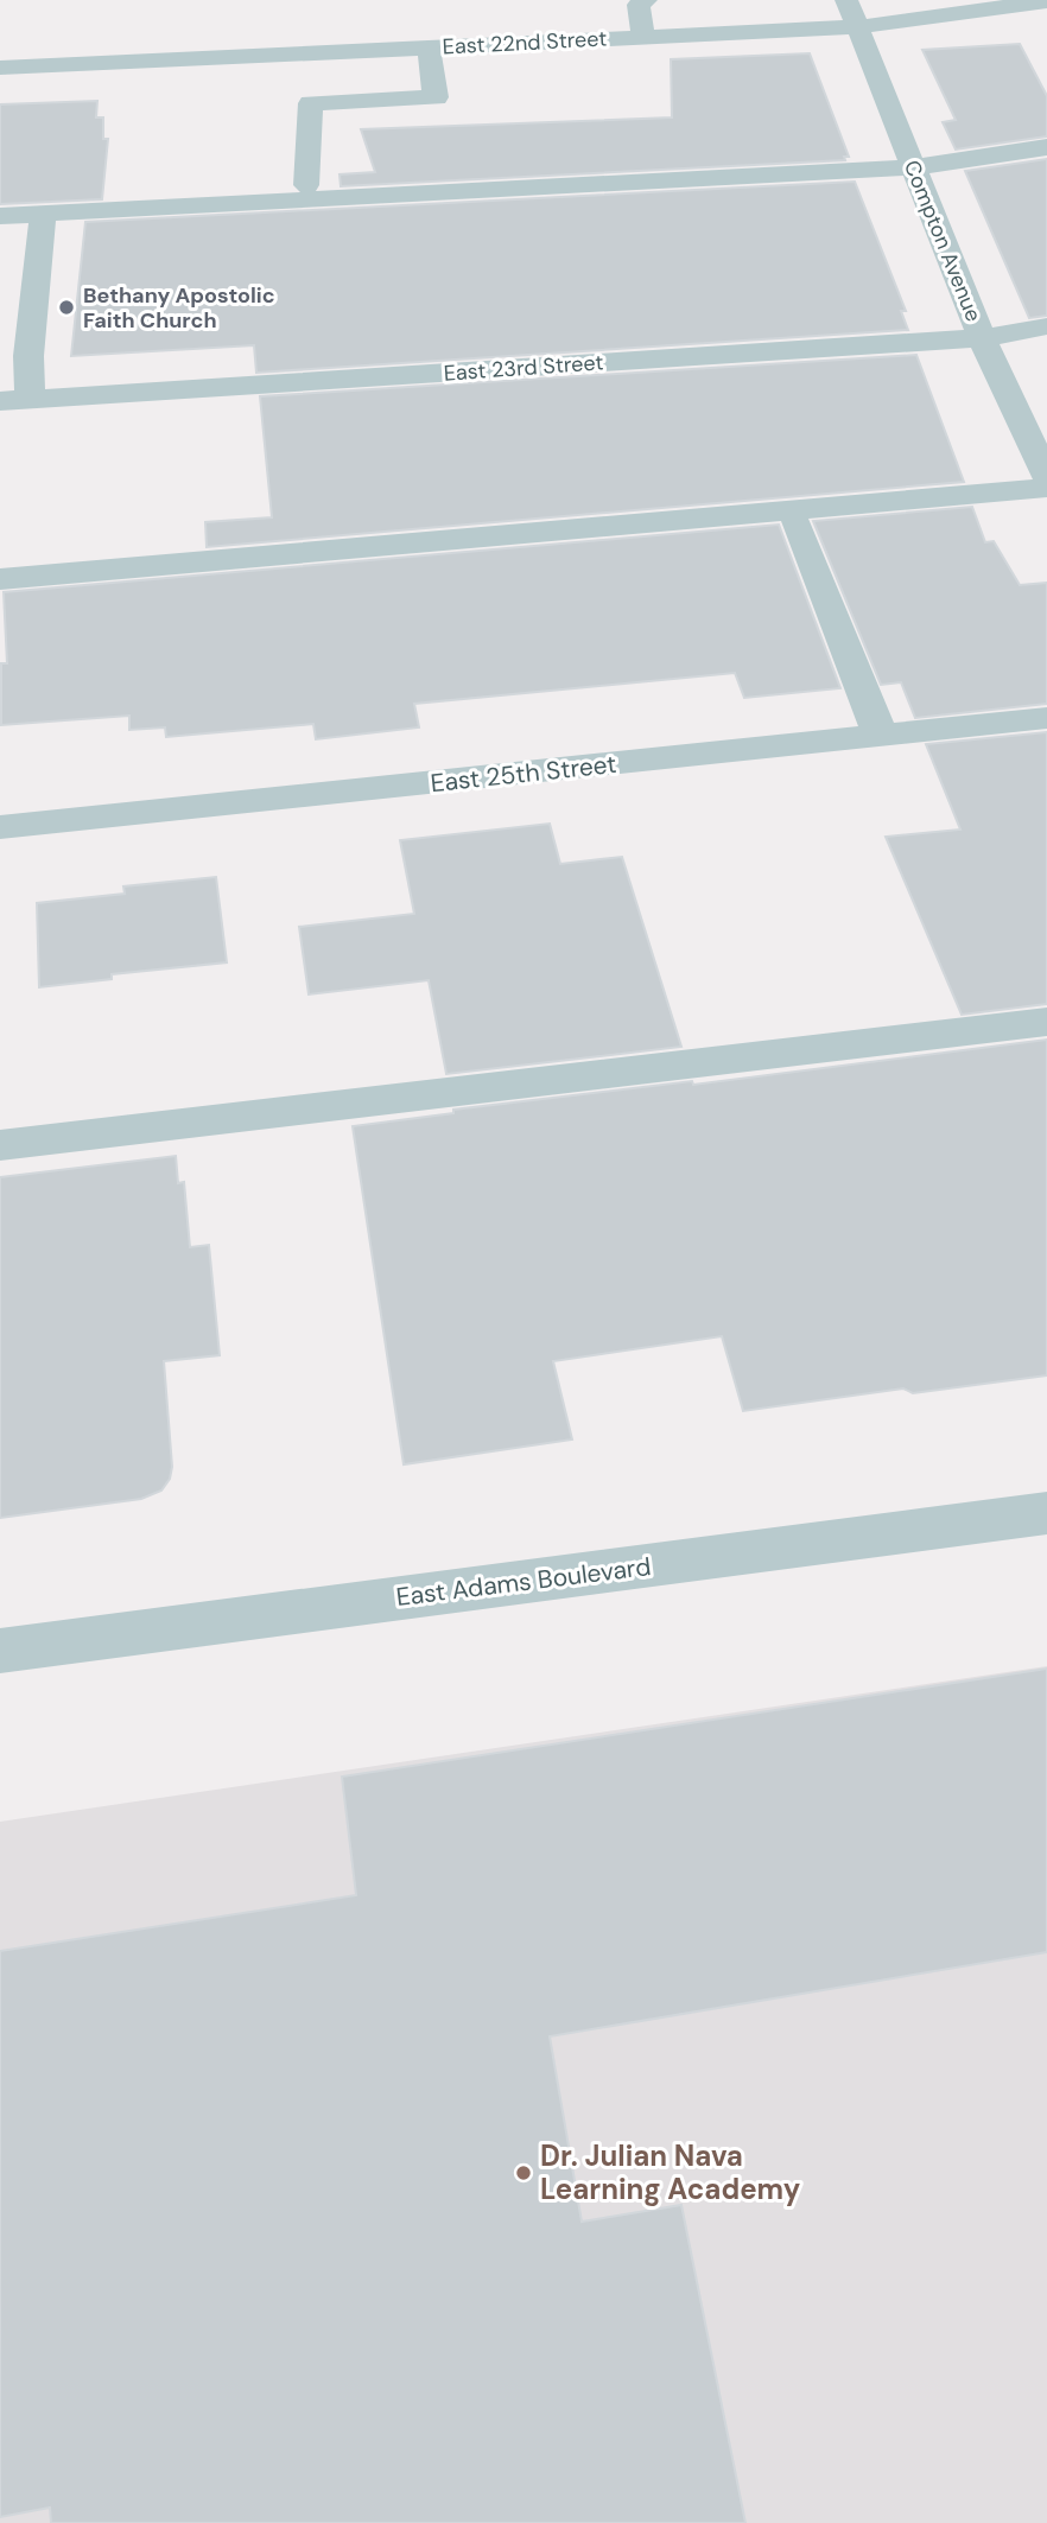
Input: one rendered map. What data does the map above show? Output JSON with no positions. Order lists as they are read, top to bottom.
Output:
{
  "streets": {
    "street": [
      "East 22nd Street",
      "Compton Avenue",
      "East 23rd Street",
      "East 25th Street",
      "East Adams Boulevard"
    ]
  },
  "crossings": [
    ["East 22nd Street", "Compton Avenue"],
    ["Compton Avenue", "East 23rd Street"]
  ],
  "places": ["Bethany Apostolic Faith Church", "Dr. Julian Nava Learning Academy"]
}
